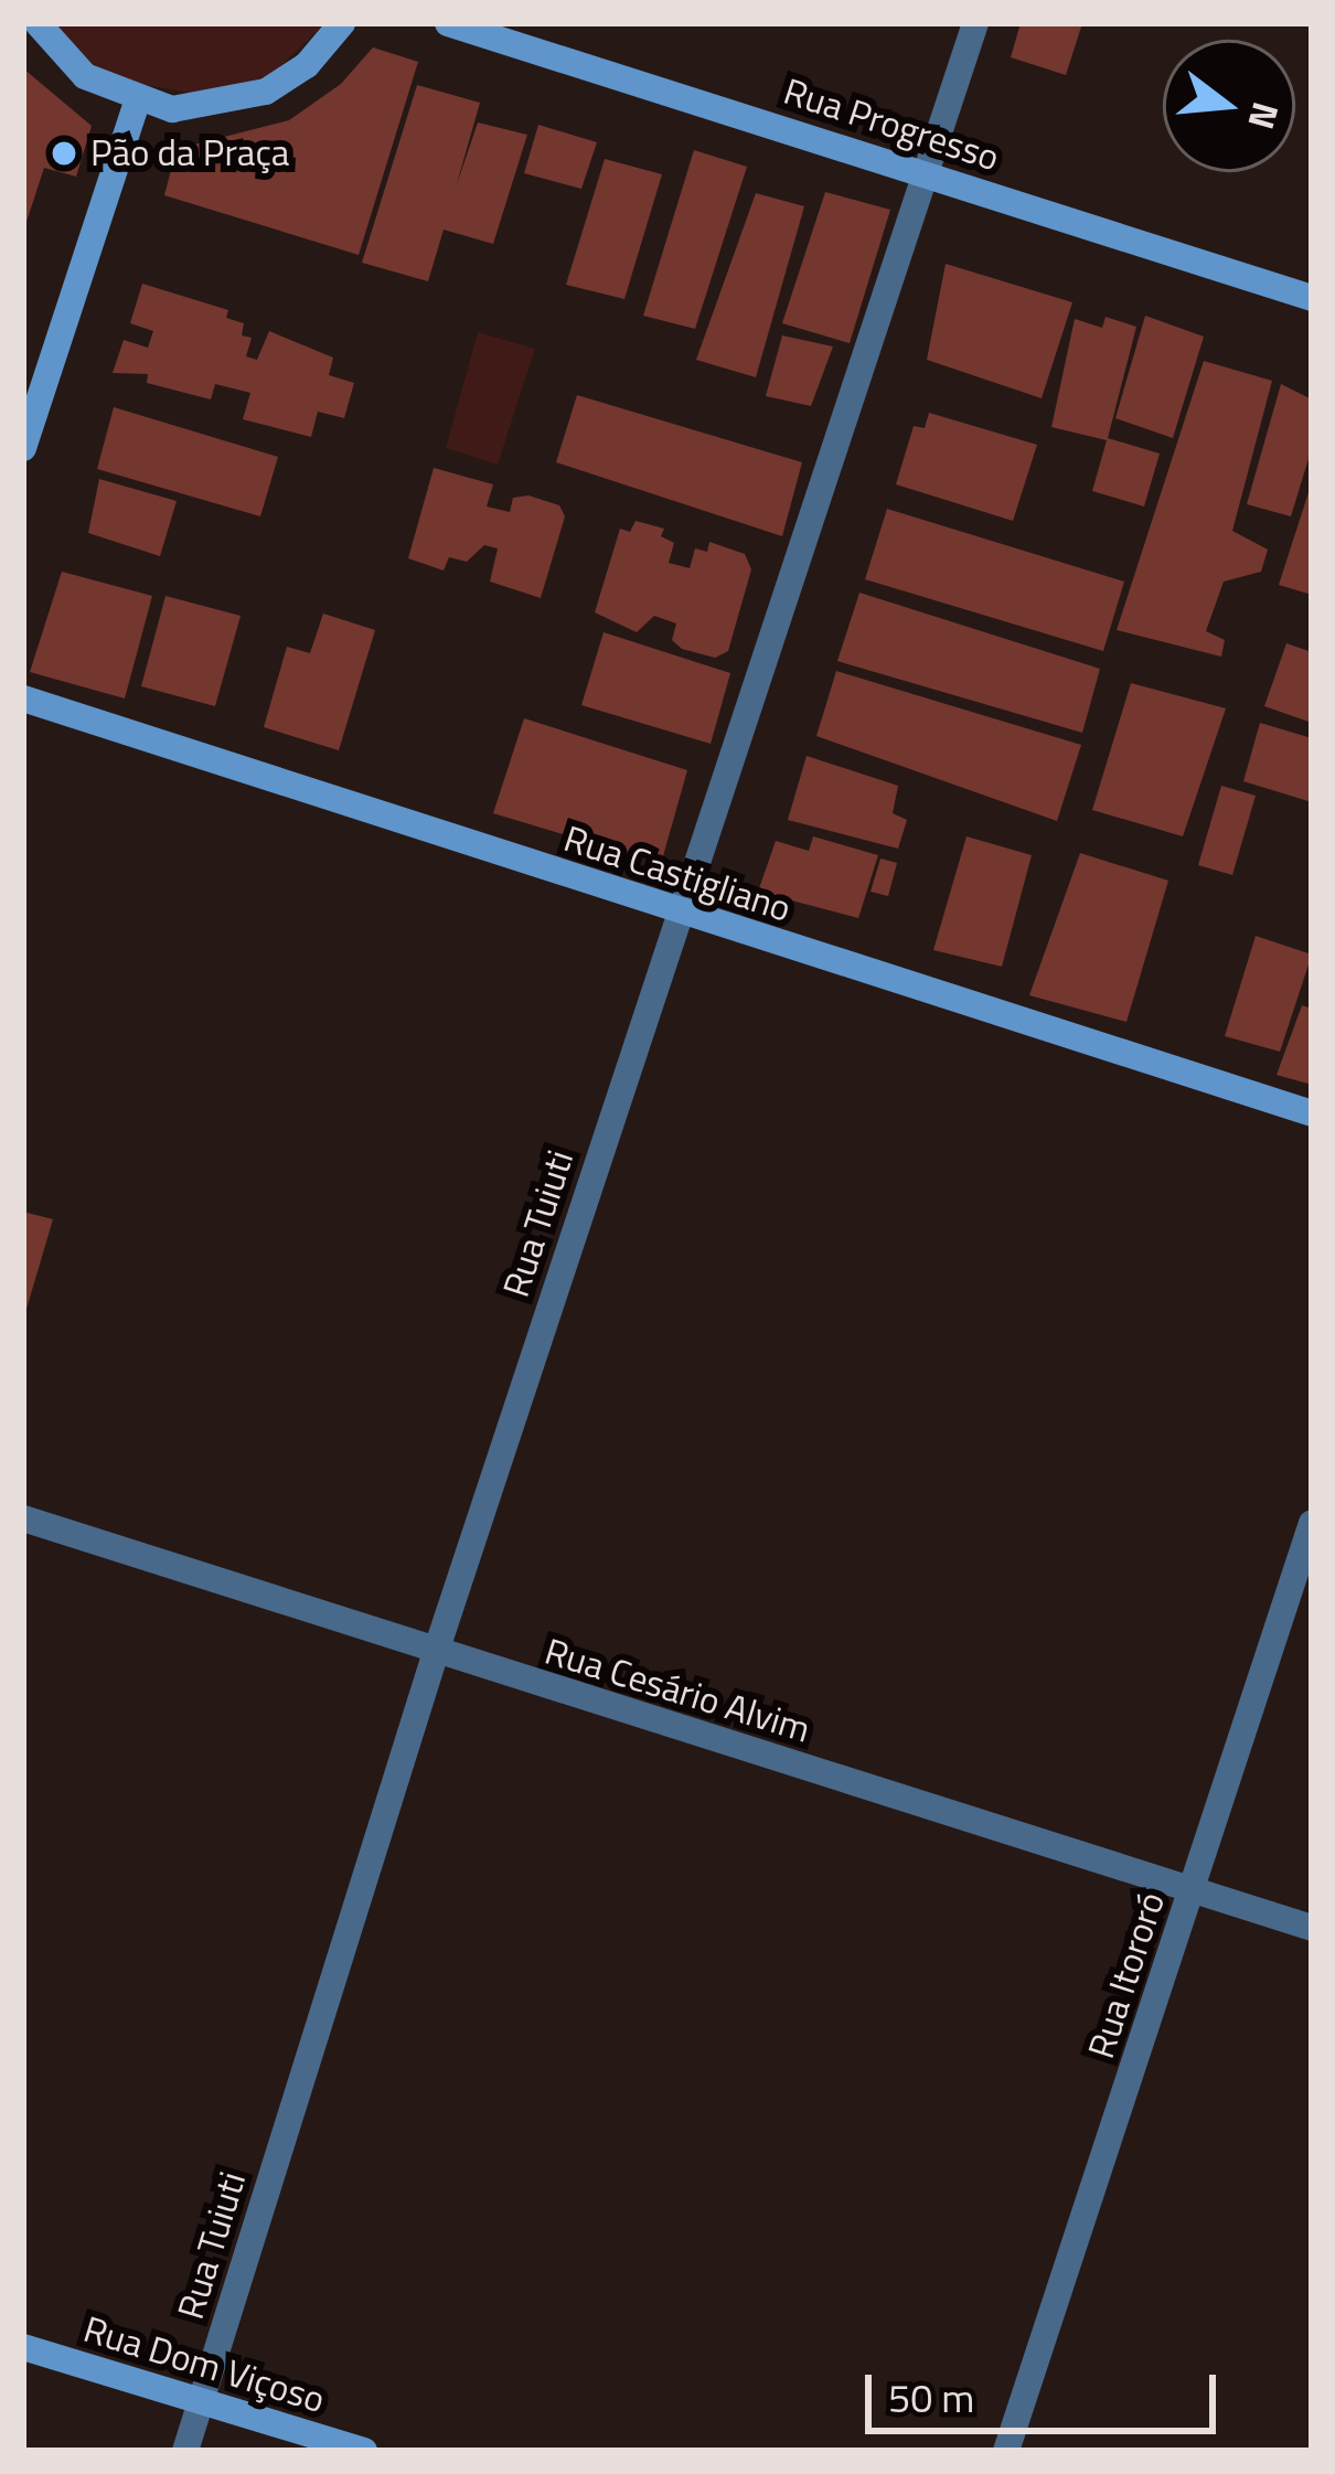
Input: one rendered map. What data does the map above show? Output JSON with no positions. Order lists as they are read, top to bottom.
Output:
{
  "streets": {
    "street": [
      "Rua Progresso",
      "Rua Castigliano",
      "Rua Tuiuti",
      "Rua Cesário Alvim",
      "Rua Itororó",
      "Rua Dom Viçoso"
    ]
  },
  "crossings": [
    ["Rua Progresso", "Rua Tuiuti"],
    ["Rua Castigliano", "Rua Tuiuti"],
    ["Rua Tuiuti", "Rua Cesário Alvim"],
    ["Rua Tuiuti", "Rua Dom Viçoso"],
    ["Rua Cesário Alvim", "Rua Itororó"]
  ],
  "places": ["Pão da Praça"],
  "scale_bar": "50 m",
  "north": "right"
}
